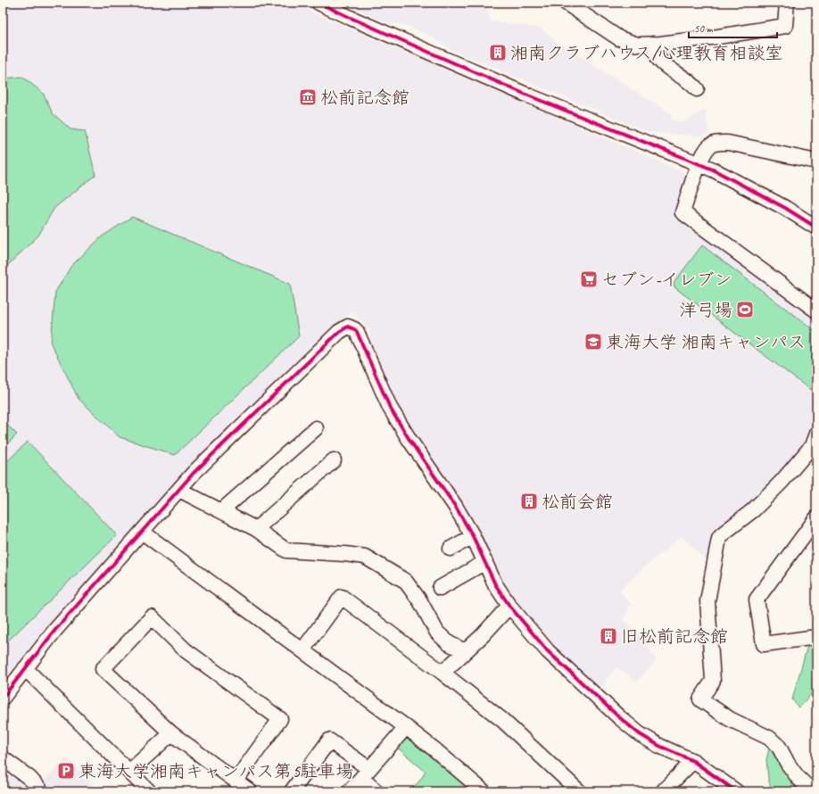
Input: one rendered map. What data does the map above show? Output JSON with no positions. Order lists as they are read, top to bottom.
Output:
{
  "places": {
    "building": ["湘南クラブハウス/心理教育相談室", "松前会館", "旧松前記念館"],
    "museum": ["松前記念館"],
    "supermarket": ["セブン-イレブン"],
    "sports": ["洋弓場"],
    "school or university": ["東海大学 湘南キャンパス"],
    "parking": ["東海大学湘南キャンパス第5駐車場"]
  },
  "scale_bar": "50 m"
}
